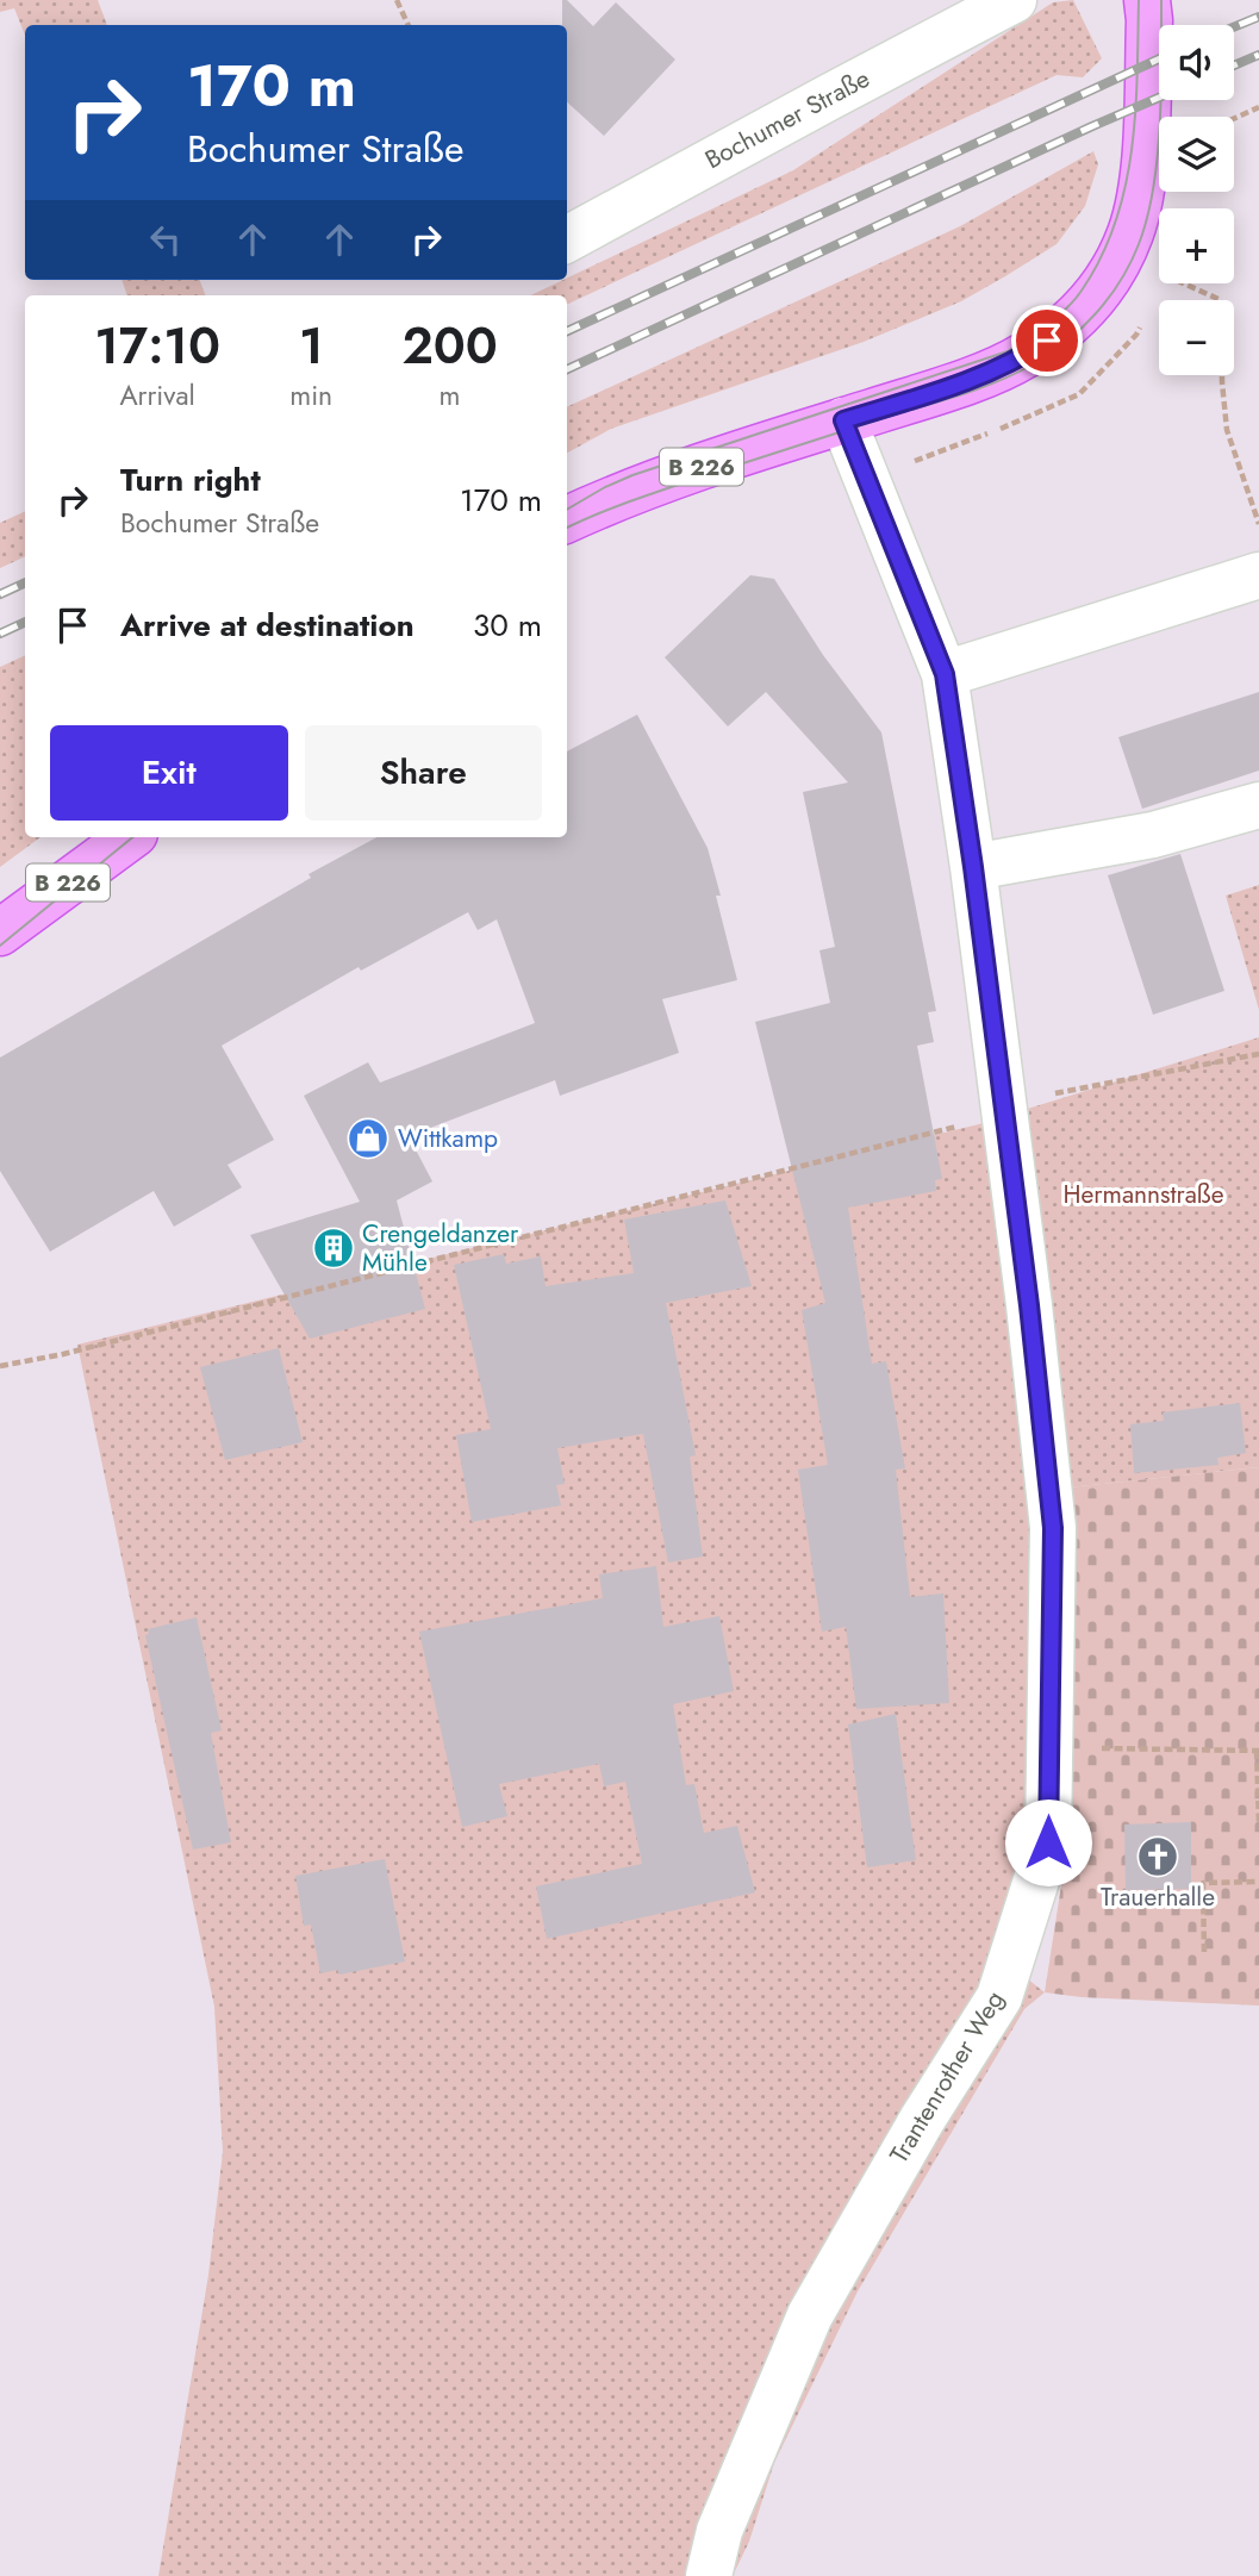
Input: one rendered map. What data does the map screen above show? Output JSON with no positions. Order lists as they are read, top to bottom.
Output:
{
  "streets": {
    "main road": ["B 226"],
    "street": ["Bochumer Straße", "Trantenrother Weg"]
  },
  "crossings": [
    ["B 226", "Trantenrother Weg"]
  ],
  "parks": ["Hermannstraße"],
  "places": {
    "shop": ["Wittkamp"],
    "building": ["Crengeldanzer Mühle"],
    "church": ["Trauerhalle"]
  },
  "page": {
    "map_buttons": ["+", "−"],
    "turn": ["170 m", "Bochumer Straße"],
    "eta": [
      "17:10",
      "Arrival",
      "1",
      "min",
      "200",
      "m"
    ],
    "list": [
      {
        "name": "Turn right",
        "note": "Bochumer Straße",
        "value": "170 m"
      },
      {
        "name": "Arrive at destination",
        "value": "30 m"
      }
    ],
    "buttons": ["Exit", "Share"]
  }
}
